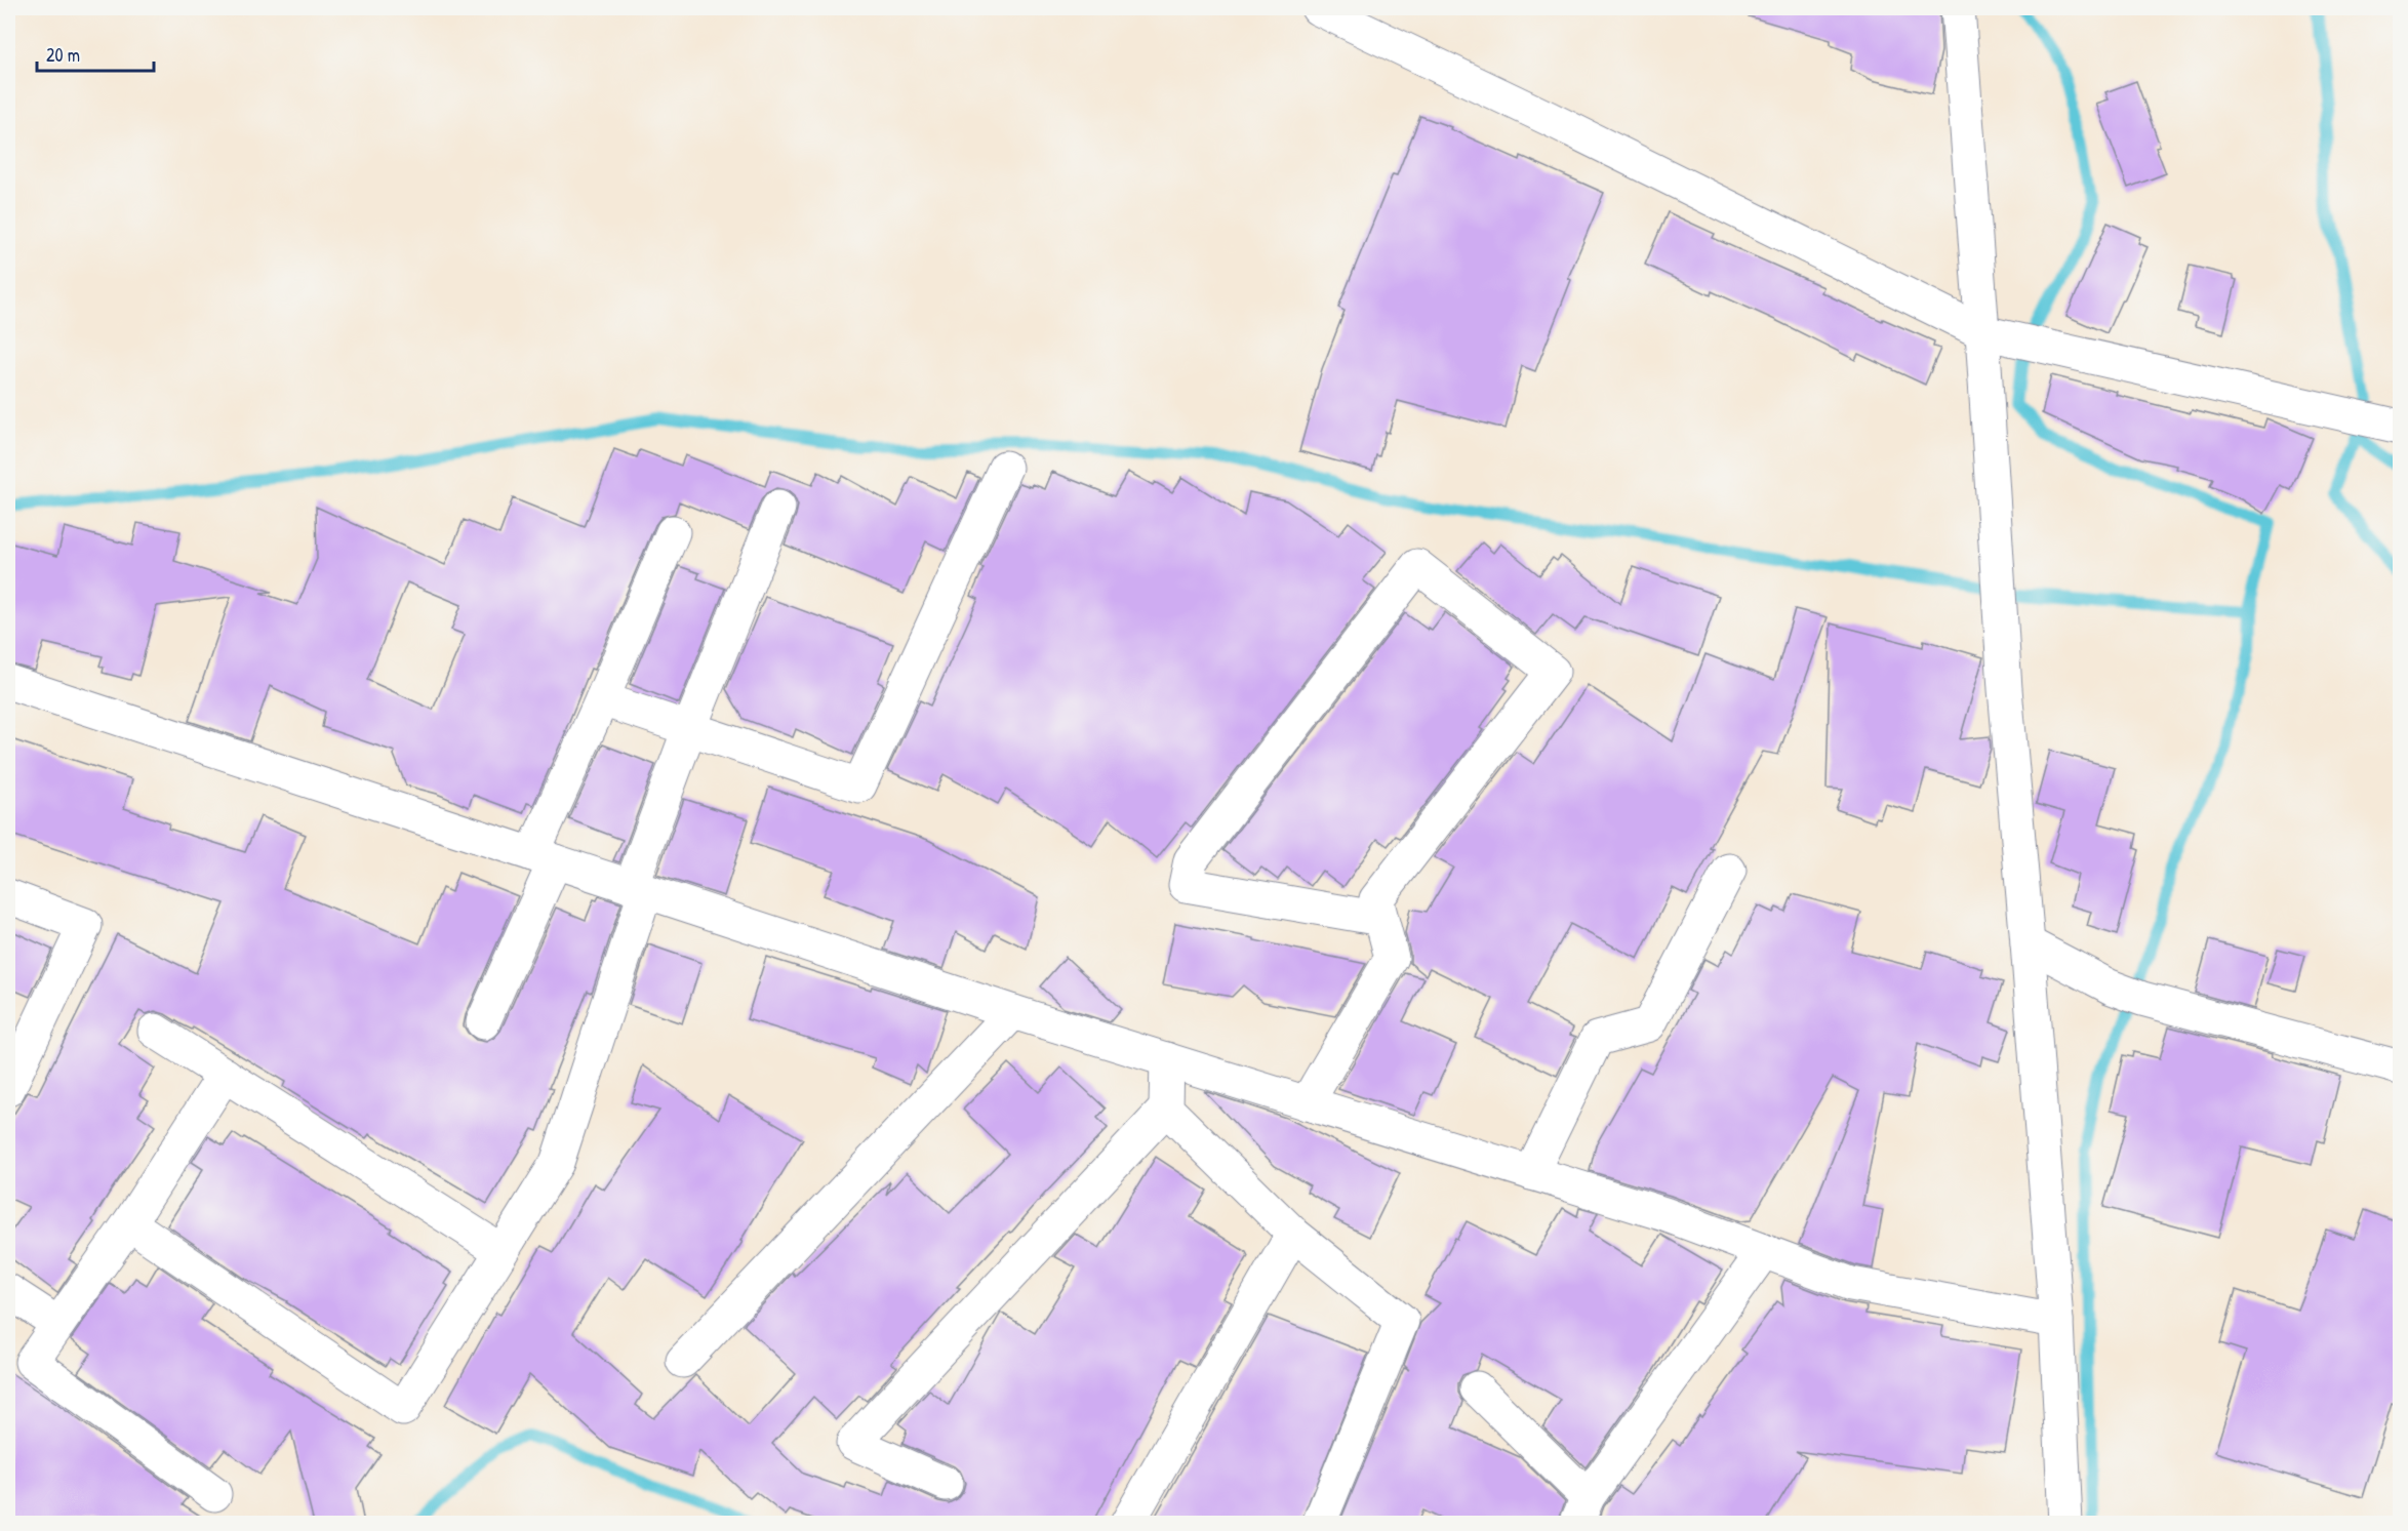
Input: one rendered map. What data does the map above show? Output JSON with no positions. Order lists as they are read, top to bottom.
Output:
{
  "scale_bar": "20 m"
}
